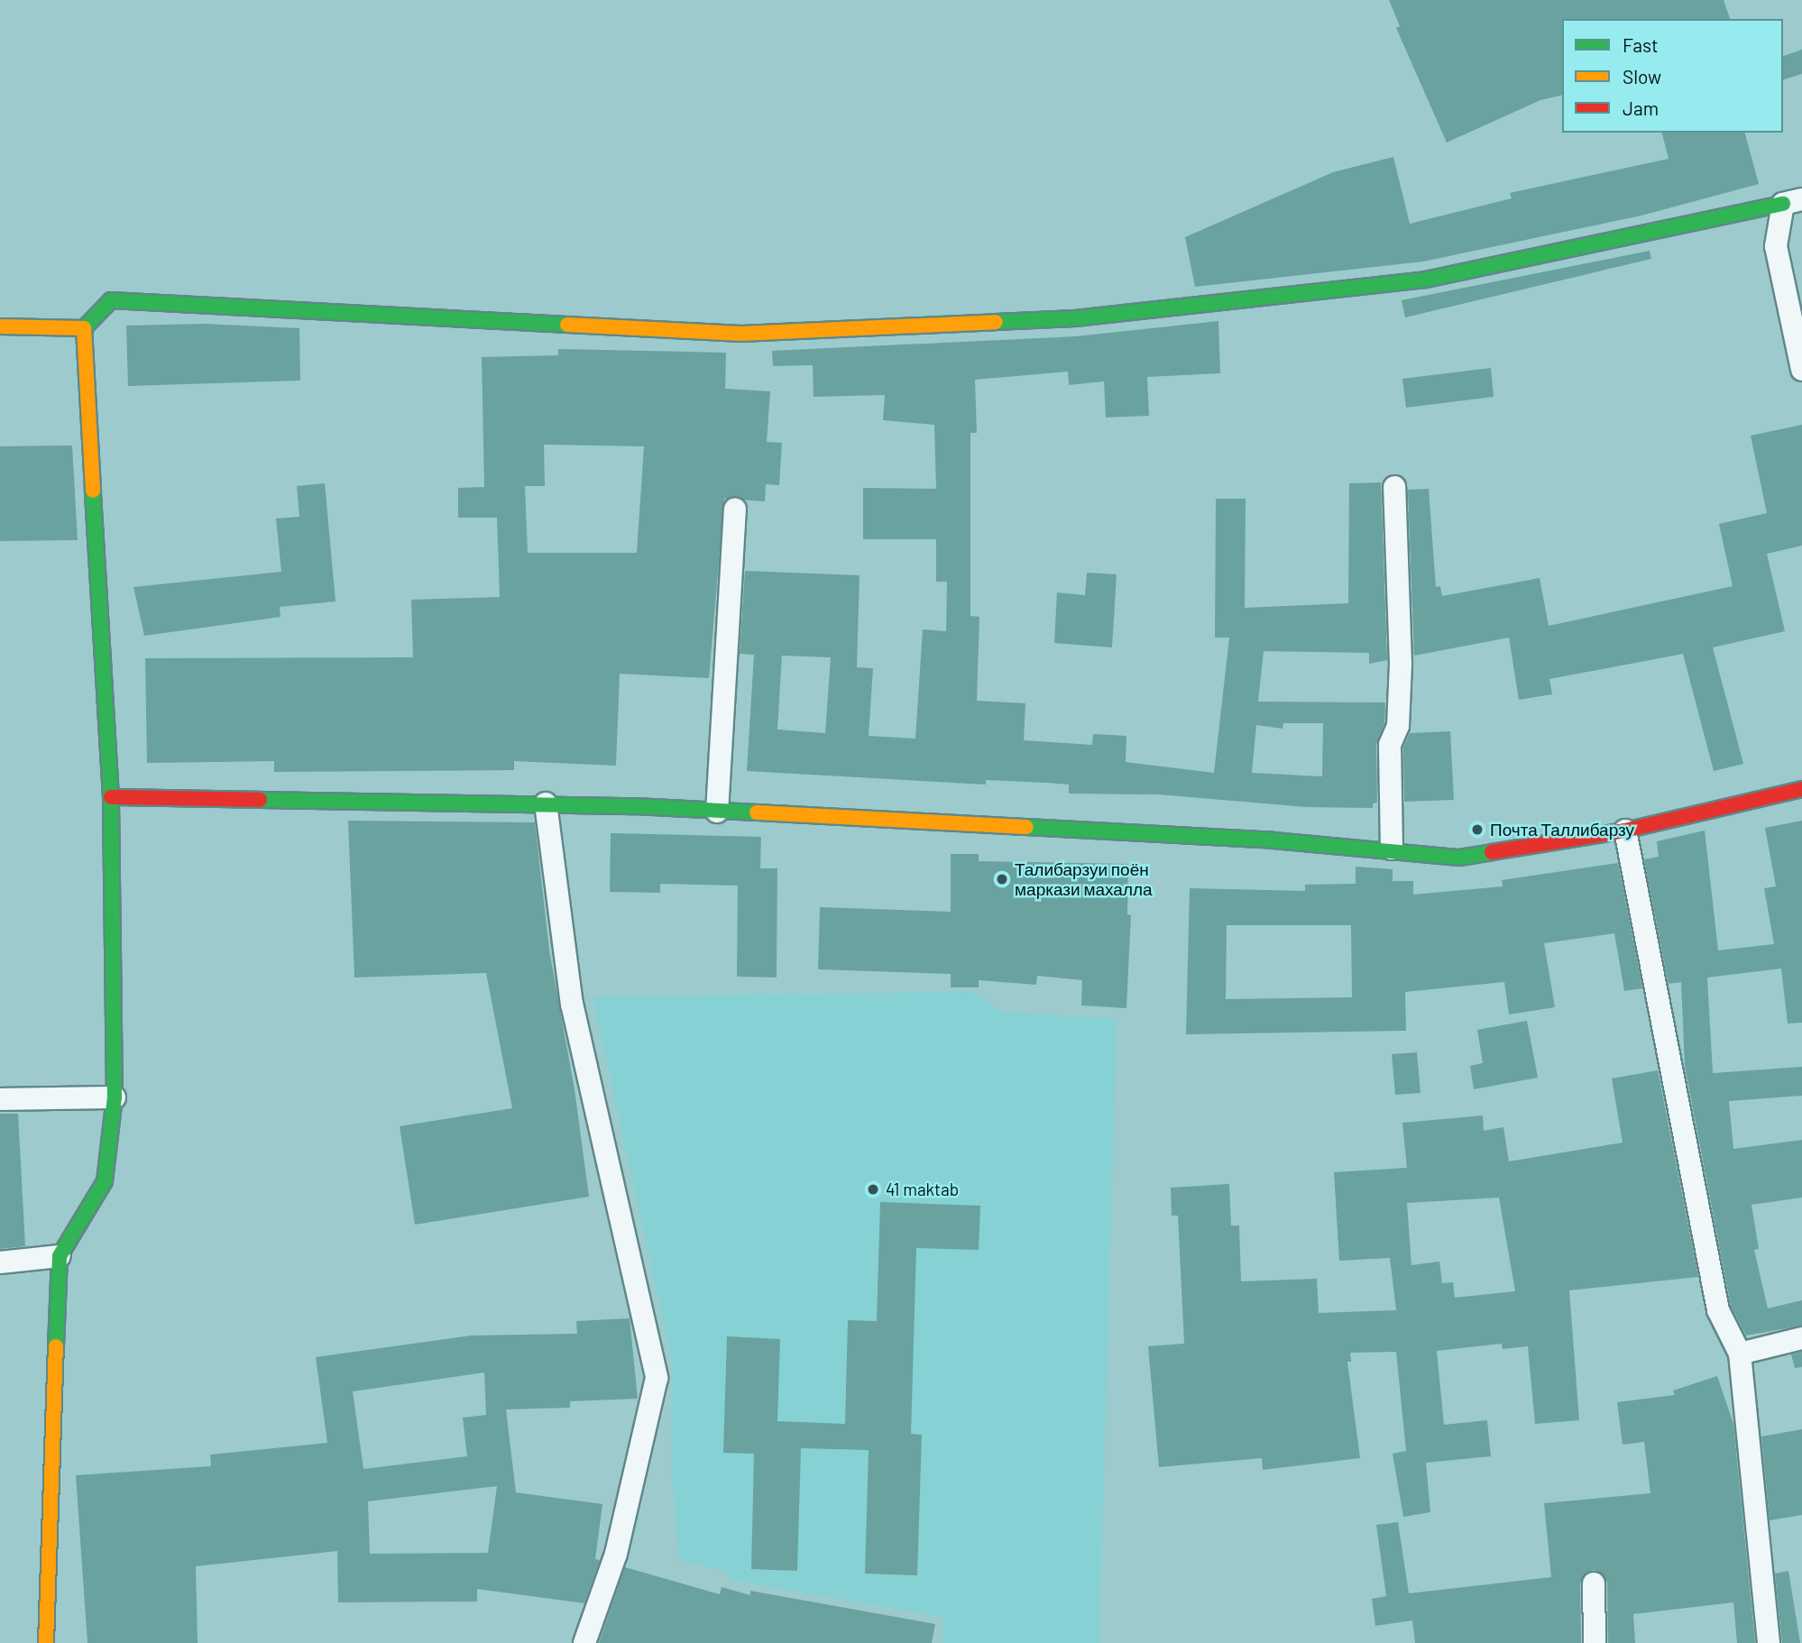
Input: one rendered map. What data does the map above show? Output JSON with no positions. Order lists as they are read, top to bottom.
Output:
{
  "places": ["Почта Таллибарзу", "Талибарзуи поён маркази махалла", "41 maktab"],
  "legend": ["Fast", "Slow", "Jam"]
}
